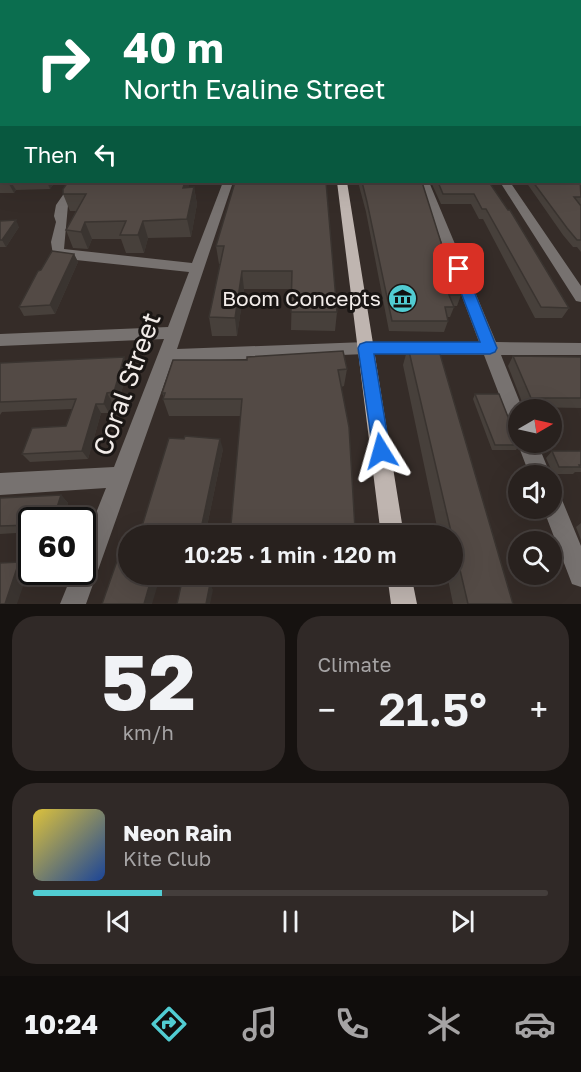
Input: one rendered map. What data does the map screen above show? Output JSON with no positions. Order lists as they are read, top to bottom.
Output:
{
  "streets": {
    "street": ["Coral Street"]
  },
  "places": {
    "museum": ["Boom Concepts"]
  },
  "north": "right",
  "page": {
    "turn": ["40 m", "North Evaline Street"],
    "then": "Then",
    "limit": "60",
    "trip": "10:25 · 1 min · 120 m",
    "tile": [
      ["52", "km/h"],
      "Climate"
    ],
    "heat": ["−", "21.5°", "+"],
    "song": ["Neon Rain", "Kite Club"],
    "tabs": "10:24"
  }
}
